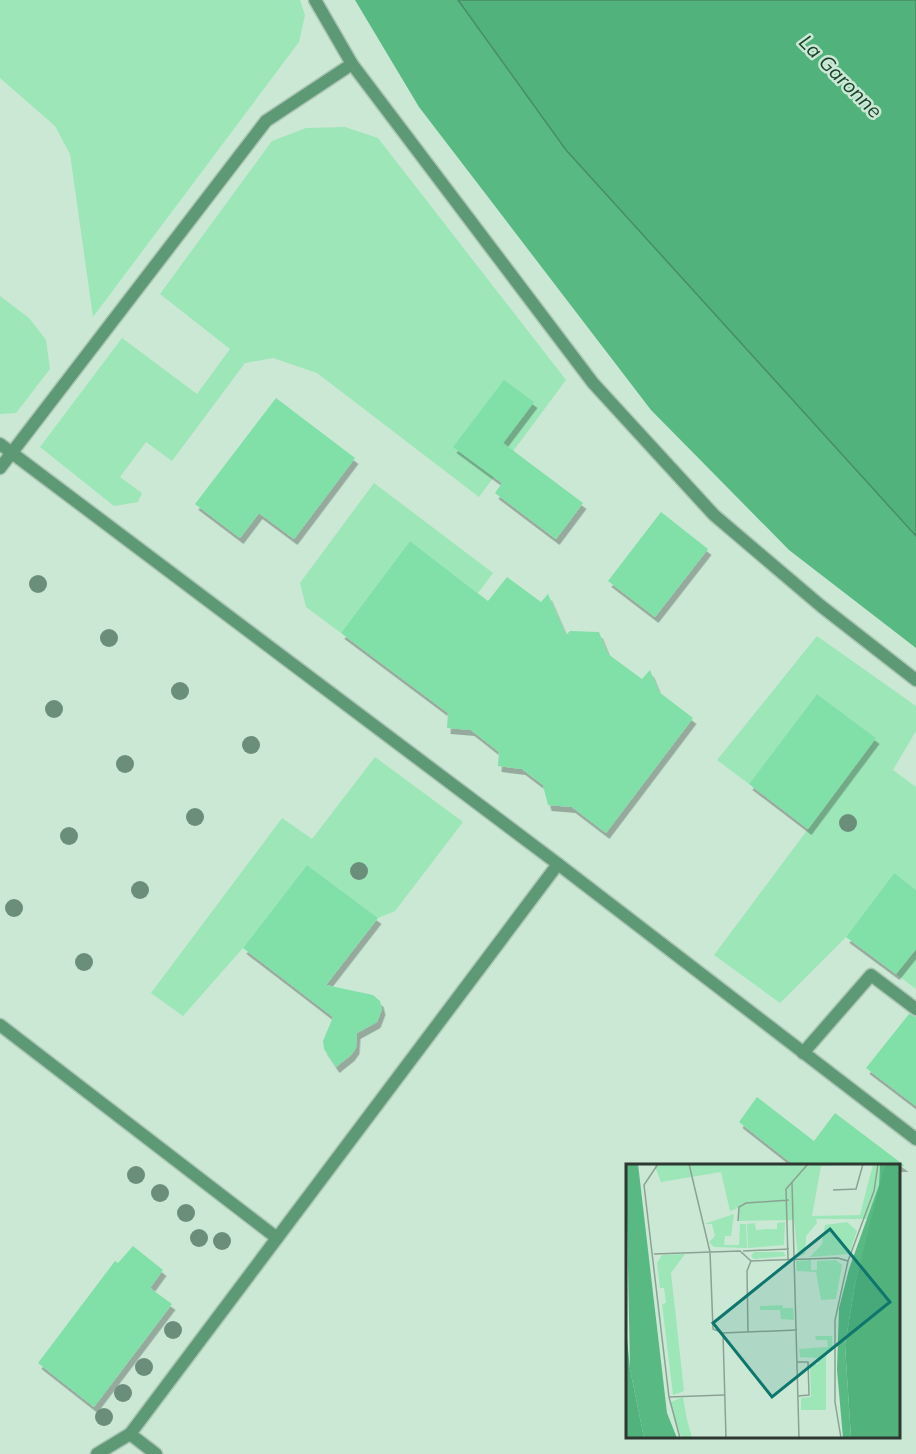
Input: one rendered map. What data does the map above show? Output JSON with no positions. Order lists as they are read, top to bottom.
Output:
{
  "water": ["La Garonne"]
}
